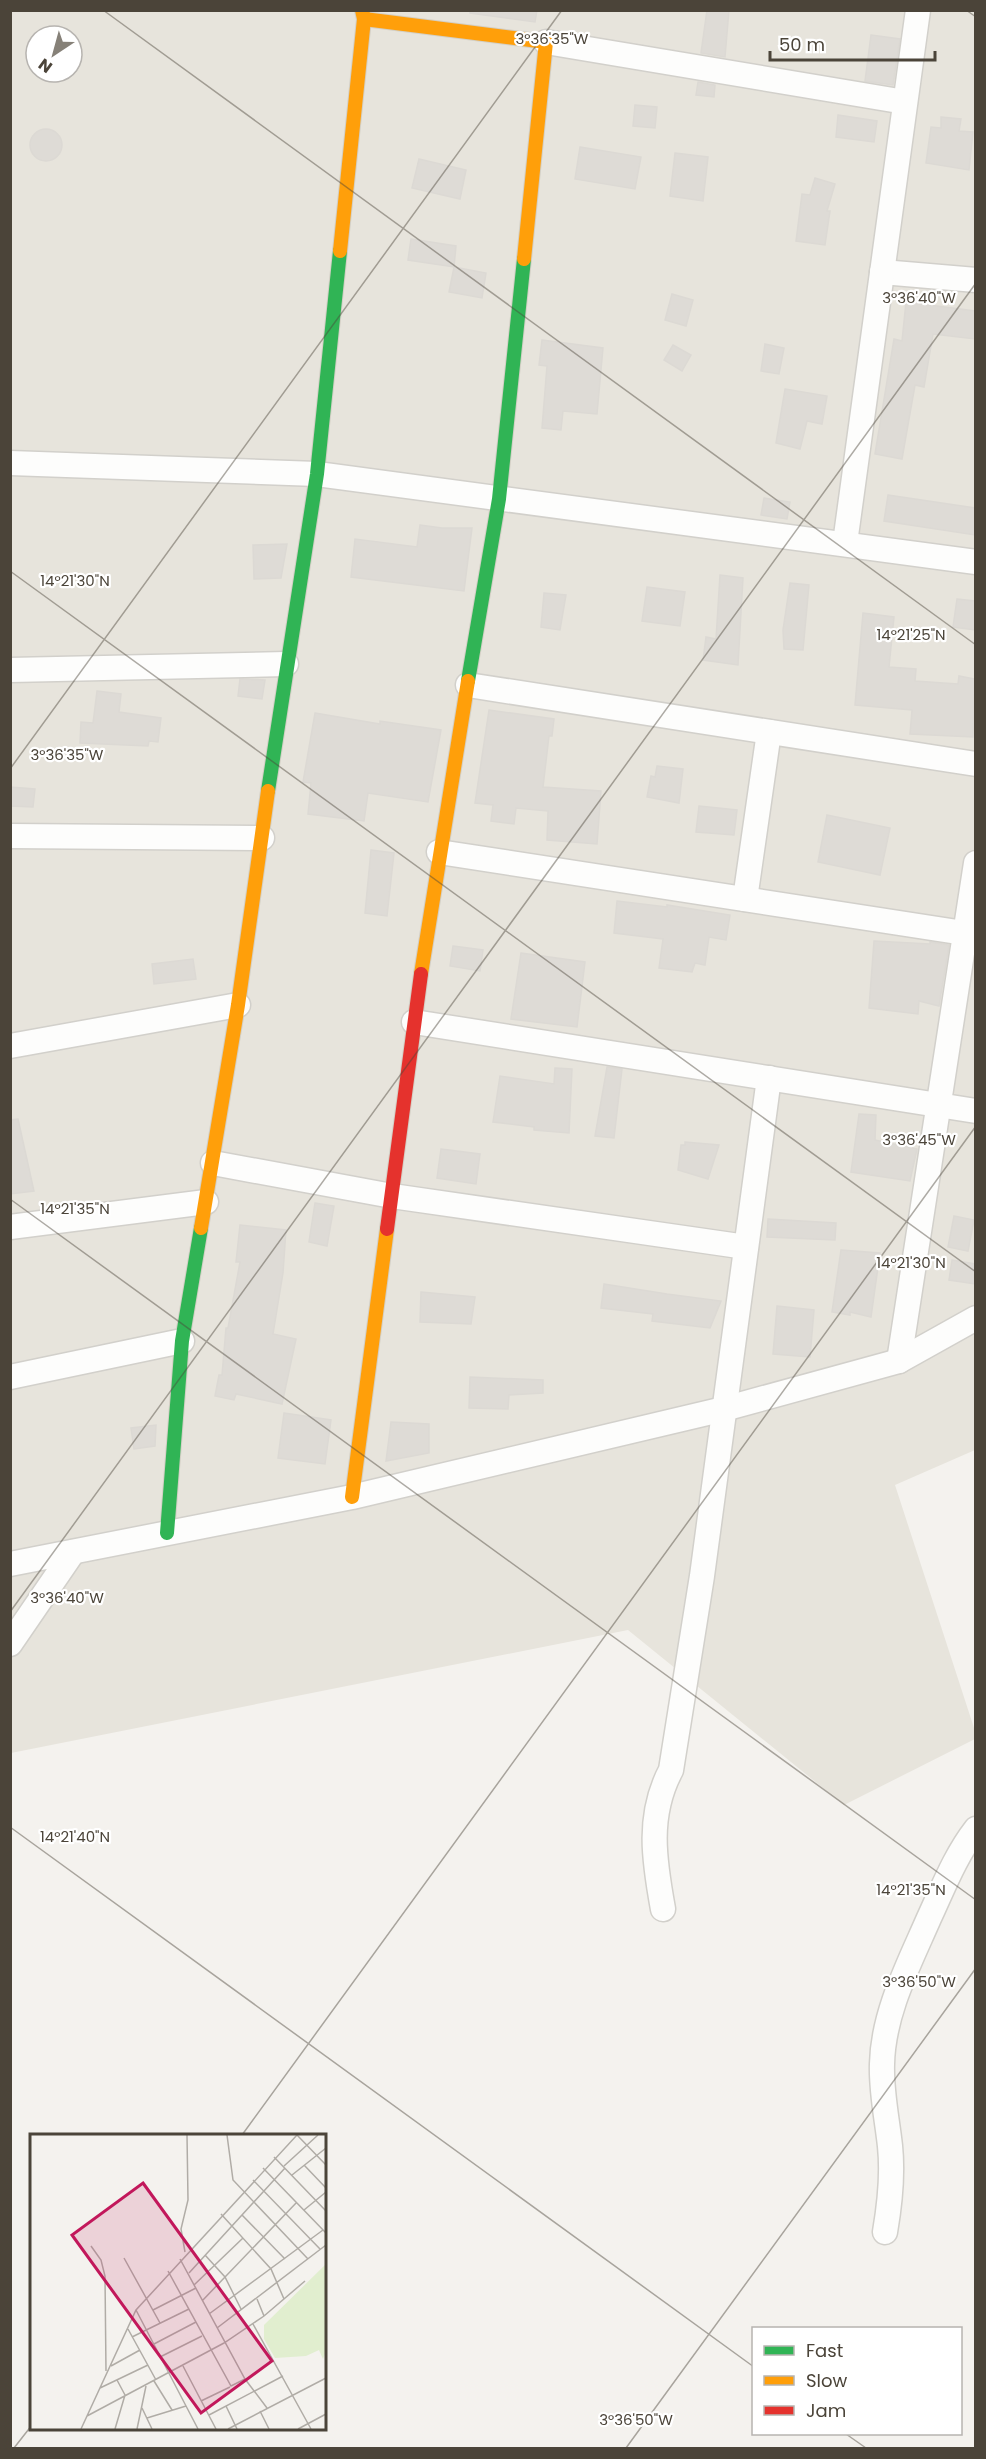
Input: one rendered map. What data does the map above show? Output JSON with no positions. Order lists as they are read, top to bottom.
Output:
{
  "legend": ["Fast", "Slow", "Jam"],
  "scale_bar": "50 m",
  "north": "bottom left",
  "coordinates": [
    "3°36'35\"W",
    "3°36'40\"W",
    "14°21'30\"N",
    "14°21'25\"N",
    "3°36'45\"W",
    "14°21'35\"N",
    "14°21'40\"N",
    "3°36'50\"W"
  ]
}
